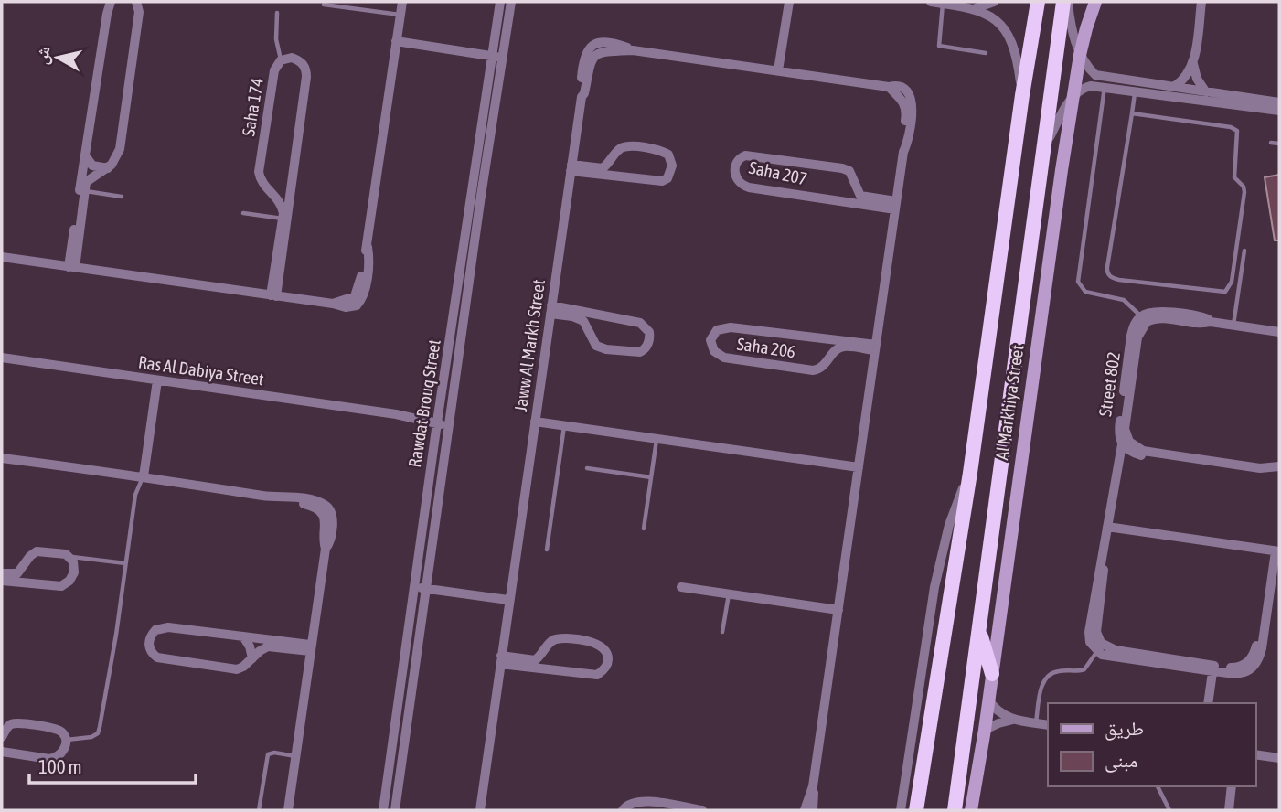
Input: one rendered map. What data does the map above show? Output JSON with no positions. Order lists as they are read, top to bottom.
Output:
{
  "streets": {
    "highway": ["Al Markhiya Street"],
    "street": [
      "Saha 174",
      "Saha 207",
      "Jaww Al Markh Street",
      "Saha 206",
      "Ras Al Dabiya Street",
      "Street 802",
      "Rawdat Brouq Street"
    ]
  },
  "crossings": [
    ["Saha 207", "Jaww Al Markh Street"],
    ["Jaww Al Markh Street", "Saha 206"],
    ["Ras Al Dabiya Street", "Rawdat Brouq Street"]
  ],
  "legend": ["طريق", "مبنى"],
  "scale_bar": "100 m",
  "north": "left"
}
